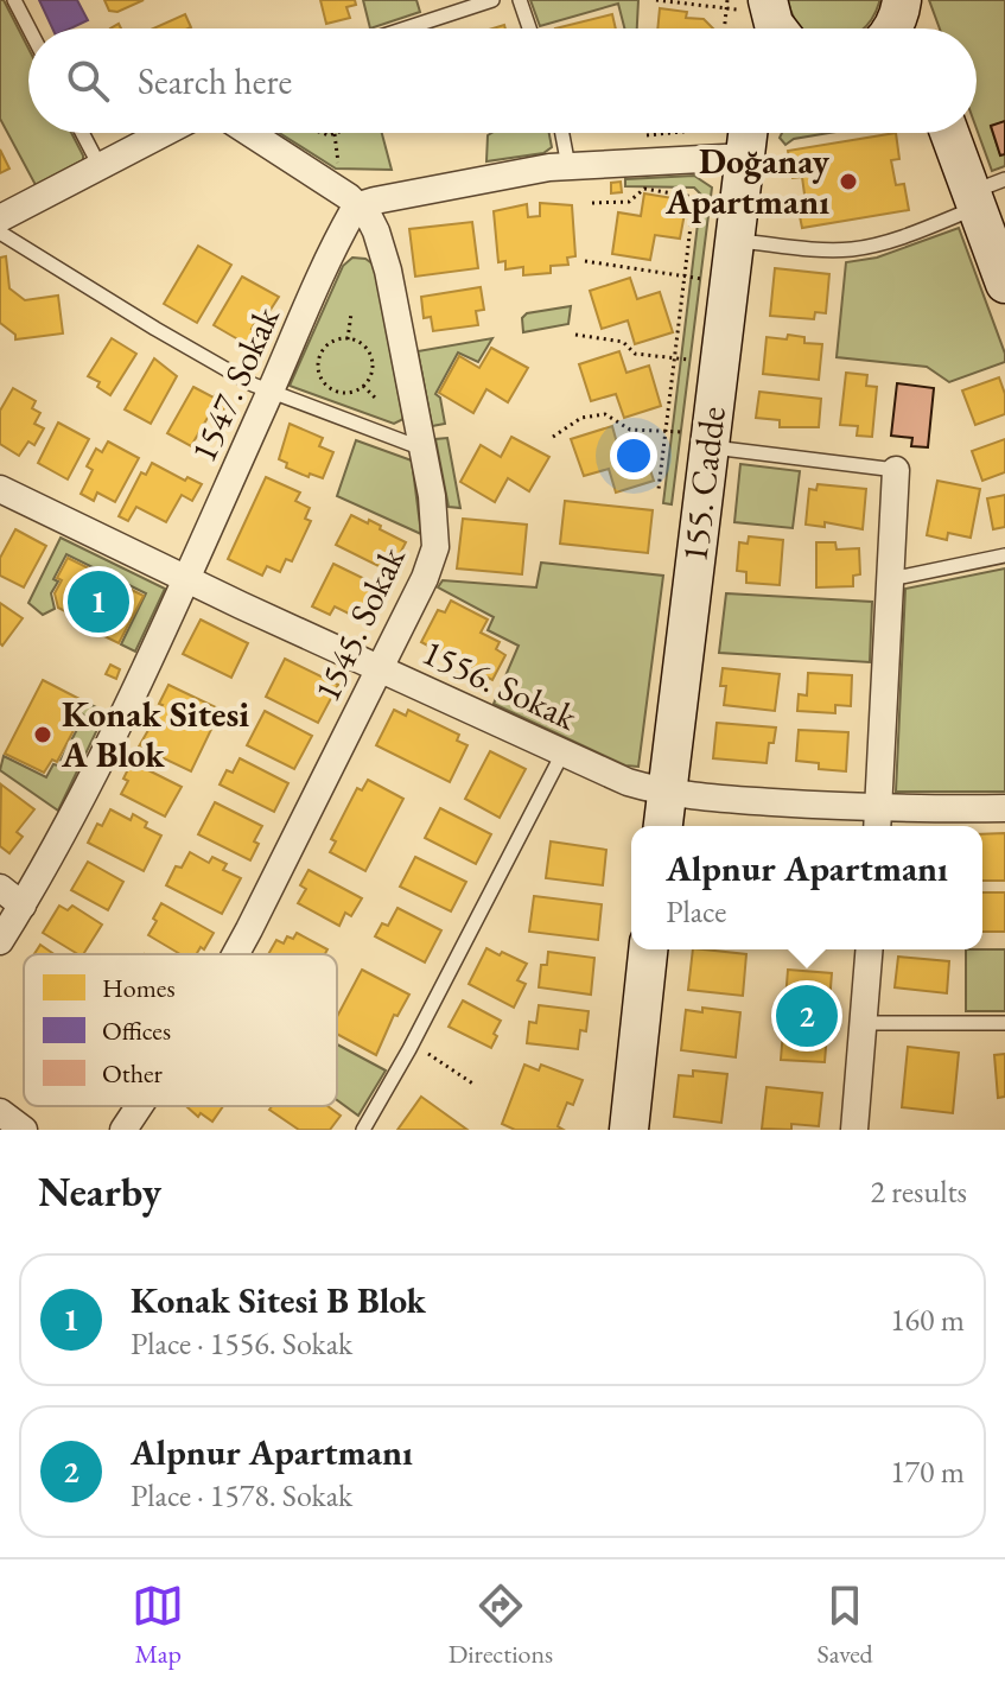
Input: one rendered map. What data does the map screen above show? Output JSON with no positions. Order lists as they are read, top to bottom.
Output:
{
  "streets": {
    "street": [
      "1547. Sokak",
      "155. Cadde",
      "1545. Sokak",
      "1556. Sokak"
    ]
  },
  "crossings": [
    ["1547. Sokak", "1545. Sokak"],
    ["1547. Sokak", "1556. Sokak"],
    ["155. Cadde", "1556. Sokak"],
    ["1545. Sokak", "1556. Sokak"]
  ],
  "places": ["Doğanay Apartmanı", "Konak Sitesi A Blok"],
  "legend": ["Homes", "Offices", "Other"],
  "page": {
    "search": "Search here",
    "pins": ["1", "2"],
    "popup": ["Alpnur Apartmanı", "Place"],
    "heading": ["Nearby", "2 results"],
    "list": [
      {
        "mark": "1",
        "name": "Konak Sitesi B Blok",
        "note": "Place · 1556. Sokak",
        "value": "160 m"
      },
      {
        "mark": "2",
        "name": "Alpnur Apartmanı",
        "note": "Place · 1578. Sokak",
        "value": "170 m"
      }
    ],
    "nav": ["Map", "Directions", "Saved"]
  }
}
